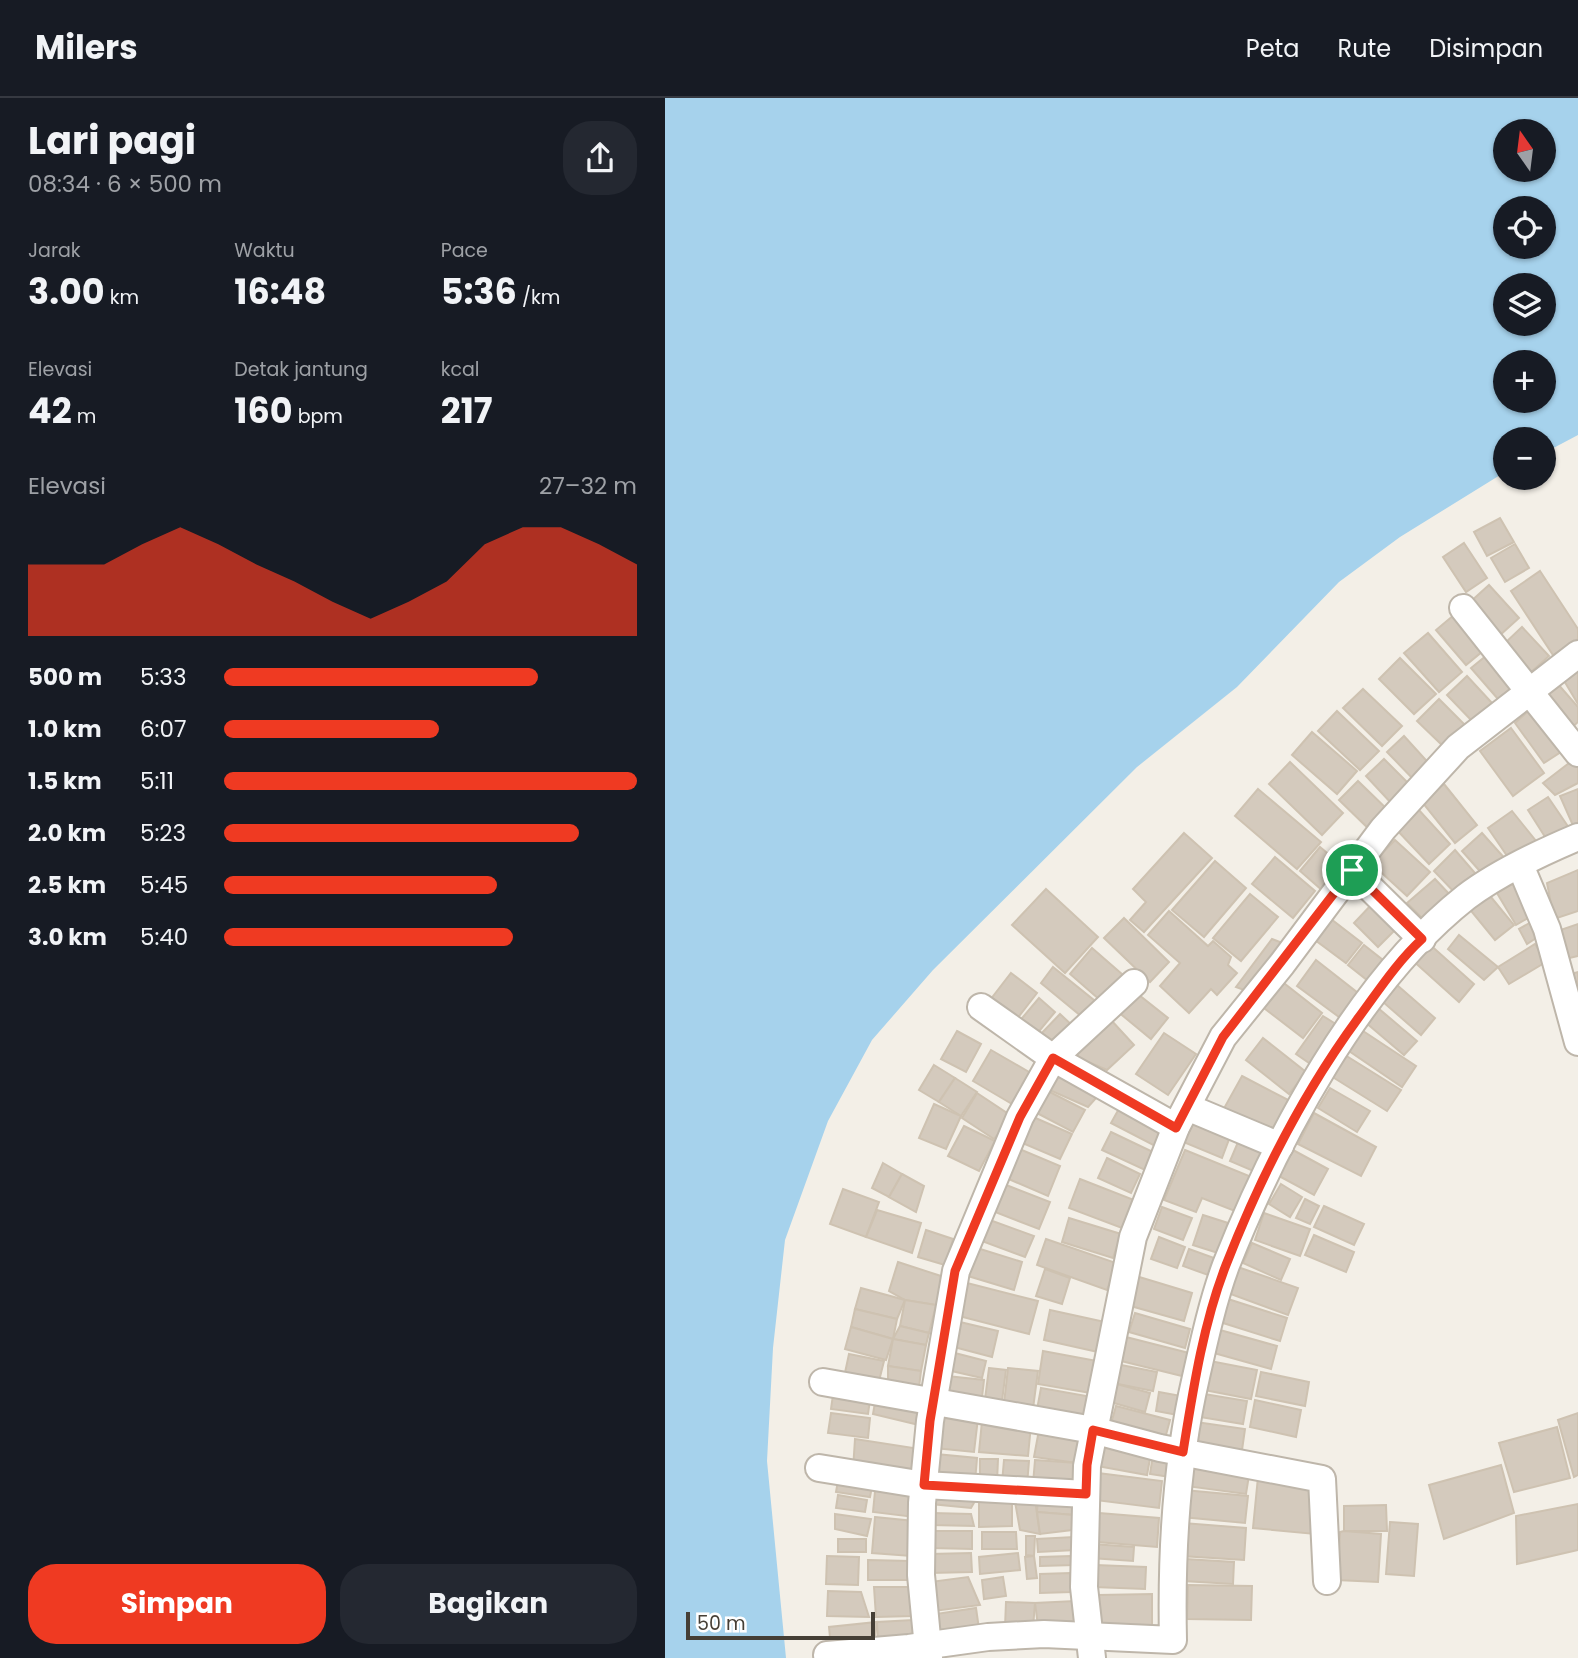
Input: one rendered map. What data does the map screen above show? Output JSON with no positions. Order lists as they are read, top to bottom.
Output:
{
  "scale_bar": "50 m",
  "north": "top",
  "page": {
    "header": "Milers",
    "nav": ["Peta", "Rute", "Disimpan"],
    "heading": ["Lari pagi", "08:34 · 6 × 500 m"],
    "map_buttons": ["+", "−"],
    "stats": [
      ["Jarak", "3.00 km"],
      ["Waktu", "16:48"],
      ["Pace", "5:36 /km"],
      ["Elevasi", "42 m"],
      ["Detak jantung", "160 bpm"],
      ["kcal", "217"]
    ],
    "chart": ["Elevasi", "27–32 m"],
    "list": [
      {
        "name": "500 m",
        "note": "5:33"
      },
      {
        "name": "1.0 km",
        "note": "6:07"
      },
      {
        "name": "1.5 km",
        "note": "5:11"
      },
      {
        "name": "2.0 km",
        "note": "5:23"
      },
      {
        "name": "2.5 km",
        "note": "5:45"
      },
      {
        "name": "3.0 km",
        "note": "5:40"
      }
    ],
    "buttons": ["Simpan", "Bagikan"],
    "scale": "50 m"
  }
}
